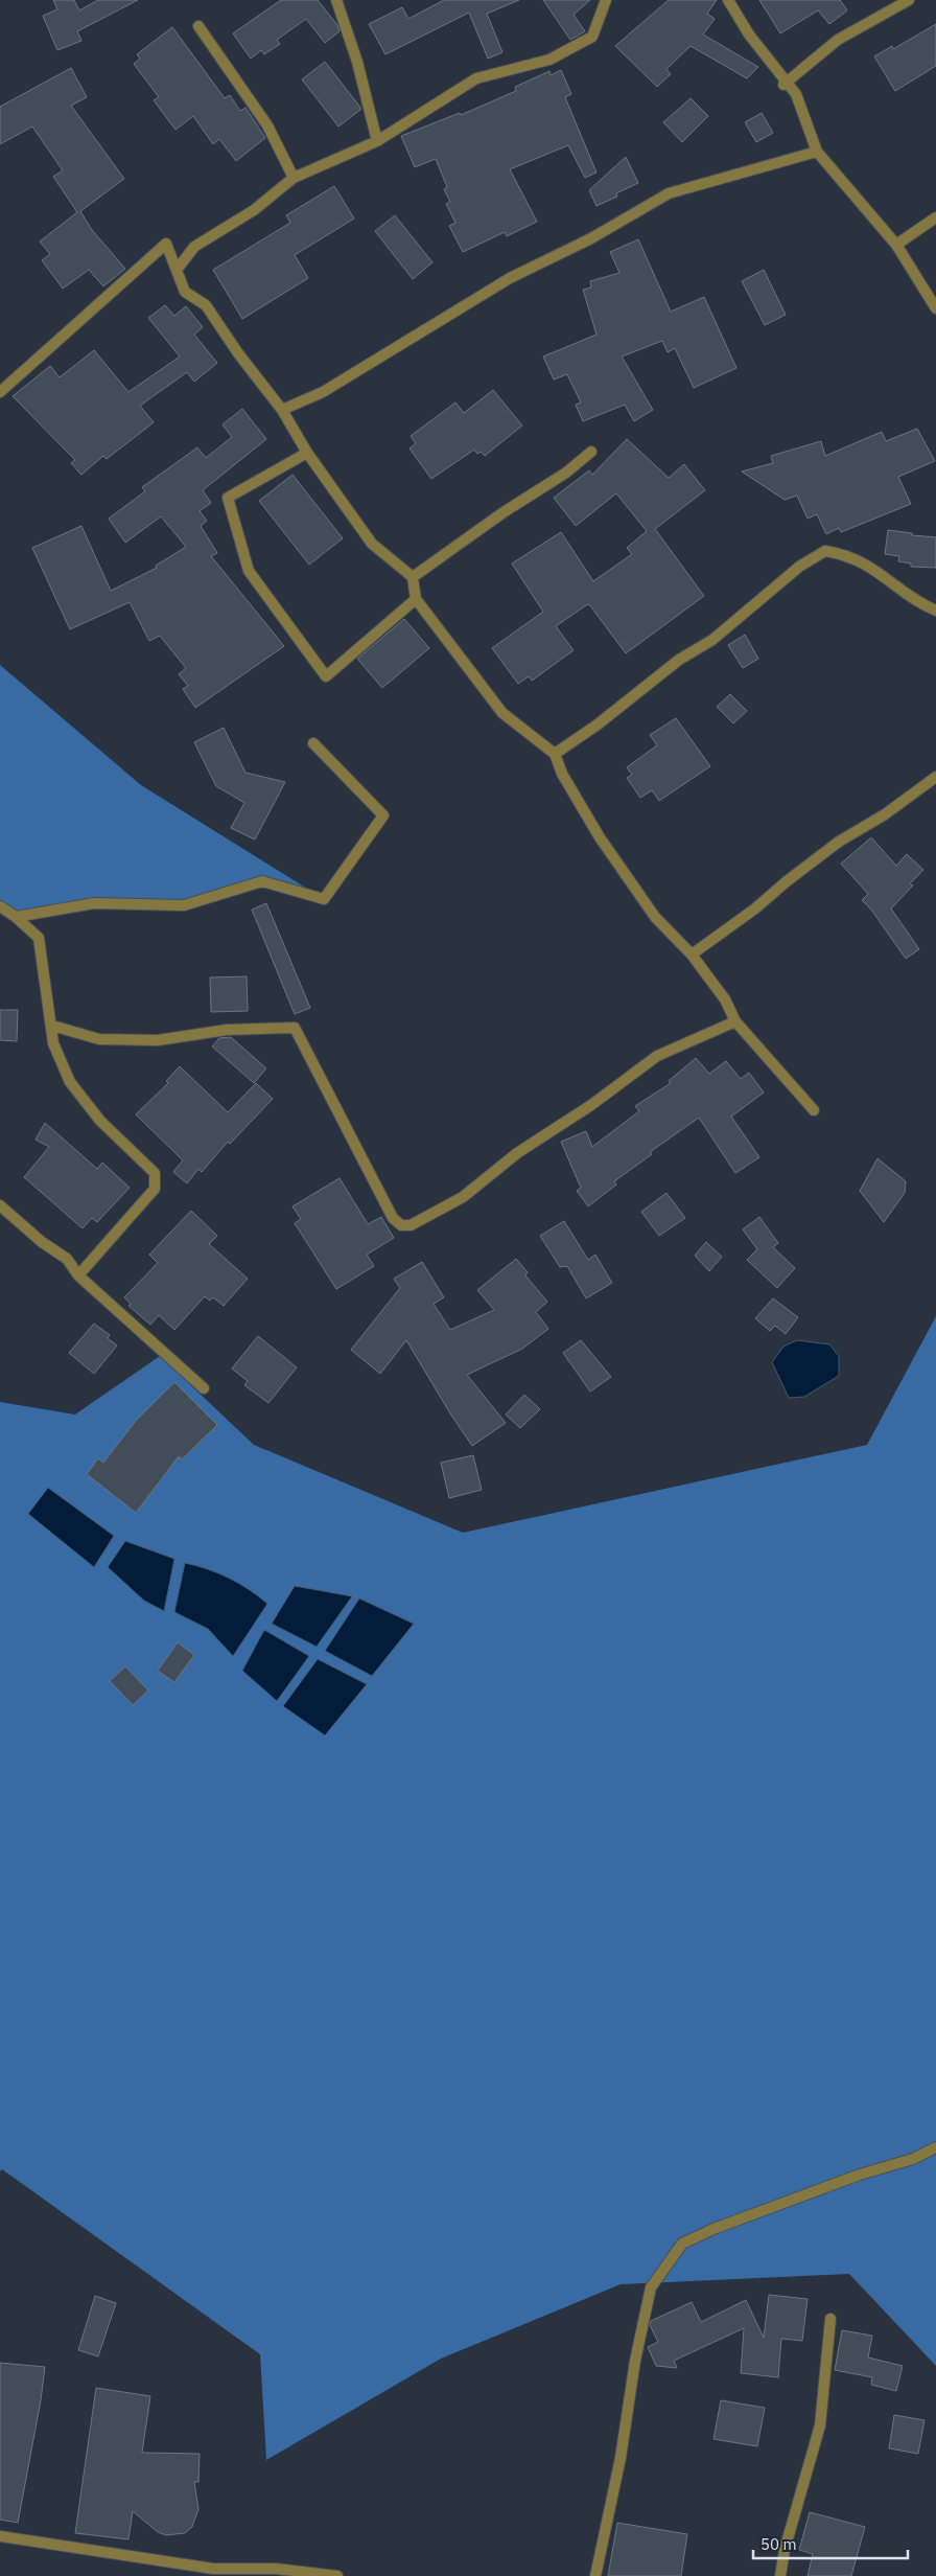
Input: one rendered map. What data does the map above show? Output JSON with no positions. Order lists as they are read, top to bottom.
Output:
{
  "scale_bar": "50 m"
}
